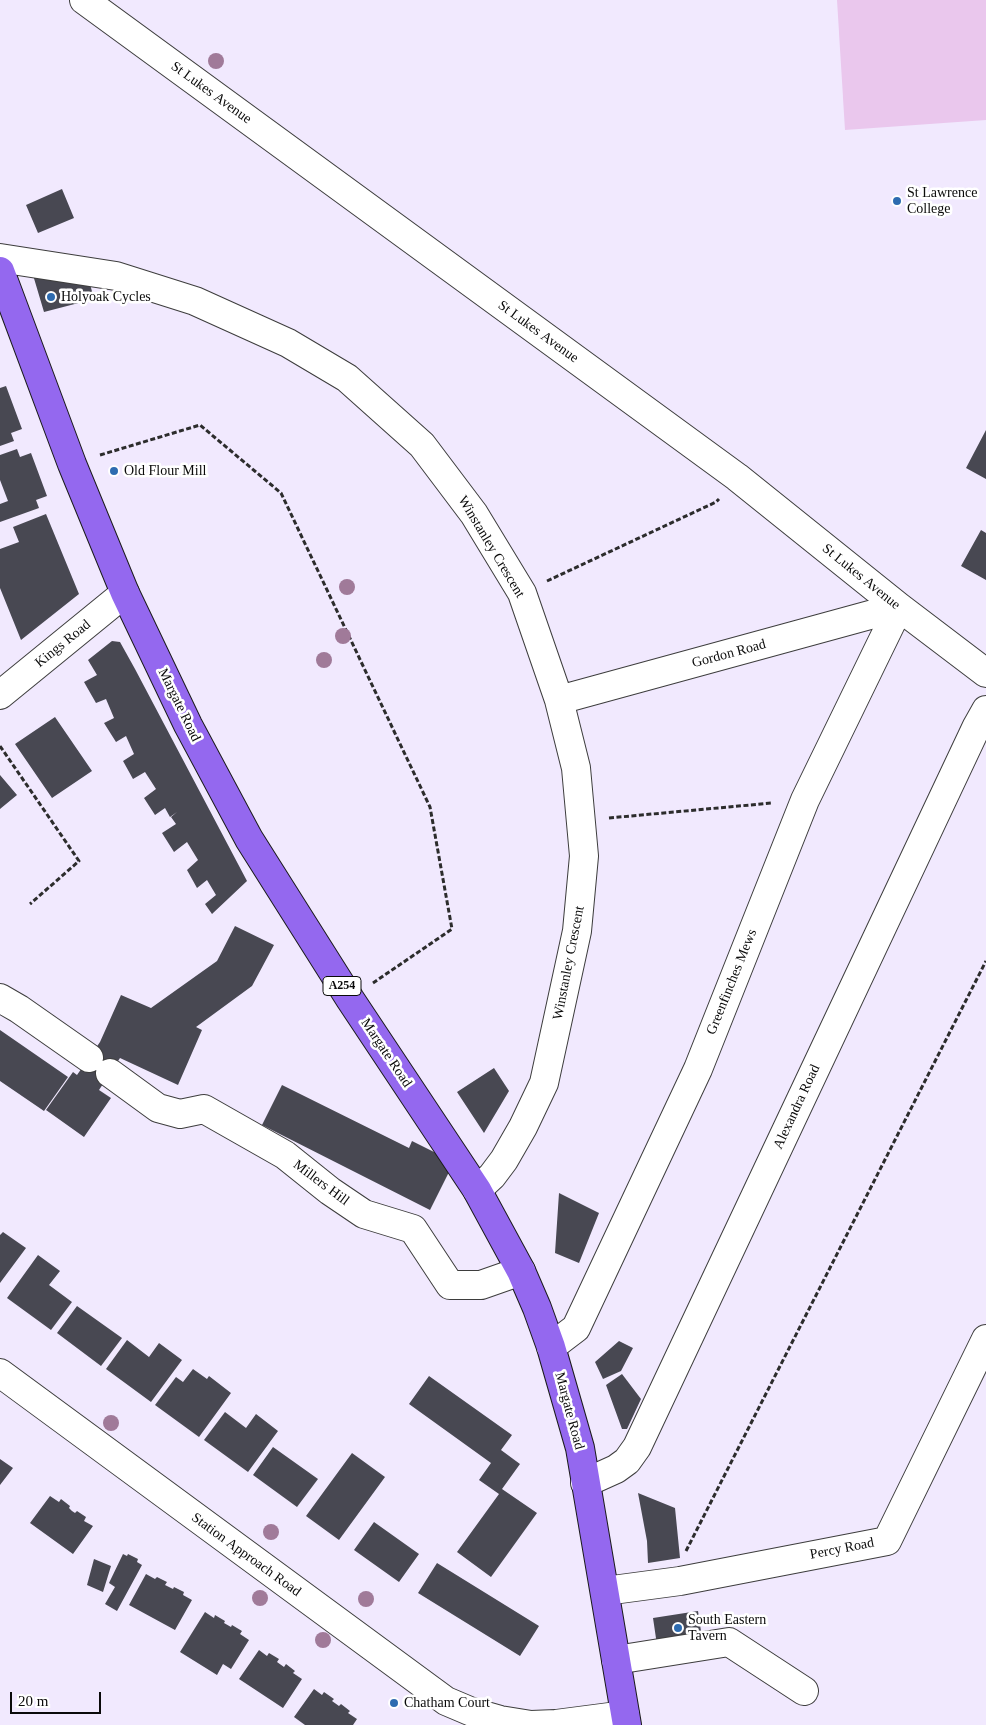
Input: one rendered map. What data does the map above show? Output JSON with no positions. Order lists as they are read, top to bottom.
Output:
{
  "streets": {
    "main road": ["Margate Road", "A254"],
    "street": [
      "St Lukes Avenue",
      "Winstanley Crescent",
      "Kings Road",
      "Gordon Road",
      "Greenfinches Mews",
      "Alexandra Road",
      "Millers Hill",
      "Percy Road",
      "Station Approach Road"
    ]
  },
  "crossings": [
    ["St Lukes Avenue", "Gordon Road"],
    ["St Lukes Avenue", "Greenfinches Mews"],
    ["Winstanley Crescent", "Gordon Road"],
    ["Winstanley Crescent", "Margate Road"],
    ["Kings Road", "Margate Road"],
    ["Gordon Road", "Greenfinches Mews"],
    ["Margate Road", "Greenfinches Mews"],
    ["Margate Road", "Alexandra Road"],
    ["Margate Road", "Millers Hill"],
    ["Margate Road", "Percy Road"],
    ["Margate Road", "Station Approach Road"]
  ],
  "places": [
    "St Lawrence College",
    "Holyoak Cycles",
    "Old Flour Mill",
    "South Eastern Tavern",
    "Chatham Court"
  ],
  "scale_bar": "20 m"
}
